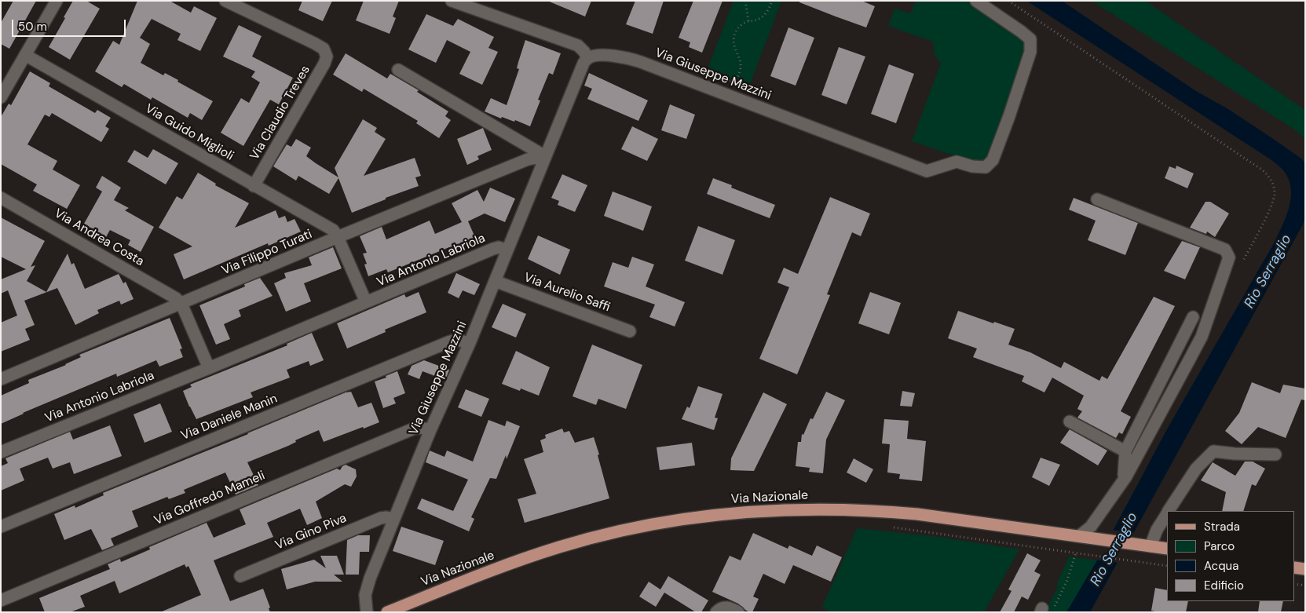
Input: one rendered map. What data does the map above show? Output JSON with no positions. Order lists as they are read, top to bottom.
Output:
{
  "streets": {
    "main road": ["Via Nazionale"],
    "street": [
      "Via Giuseppe Mazzini",
      "Via Claudio Treves",
      "Via Guido Miglioli",
      "Via Andrea Costa",
      "Via Filippo Turati",
      "Via Antonio Labriola",
      "Via Aurelio Saffi",
      "Via Daniele Manin",
      "Via Goffredo Mameli",
      "Via Gino Piva"
    ]
  },
  "crossings": [
    ["Via Giuseppe Mazzini", "Via Filippo Turati"],
    ["Via Giuseppe Mazzini", "Via Antonio Labriola"],
    ["Via Giuseppe Mazzini", "Via Aurelio Saffi"],
    ["Via Giuseppe Mazzini", "Via Daniele Manin"],
    ["Via Giuseppe Mazzini", "Via Goffredo Mameli"],
    ["Via Giuseppe Mazzini", "Via Gino Piva"],
    ["Via Claudio Treves", "Via Guido Miglioli"],
    ["Via Guido Miglioli", "Via Filippo Turati"],
    ["Via Guido Miglioli", "Via Antonio Labriola"],
    ["Via Andrea Costa", "Via Filippo Turati"],
    ["Via Filippo Turati", "Via Antonio Labriola"]
  ],
  "water": ["Rio Serraglio"],
  "legend": [
    "Strada",
    "Parco",
    "Acqua",
    "Edificio"
  ],
  "scale_bar": "50 m"
}
